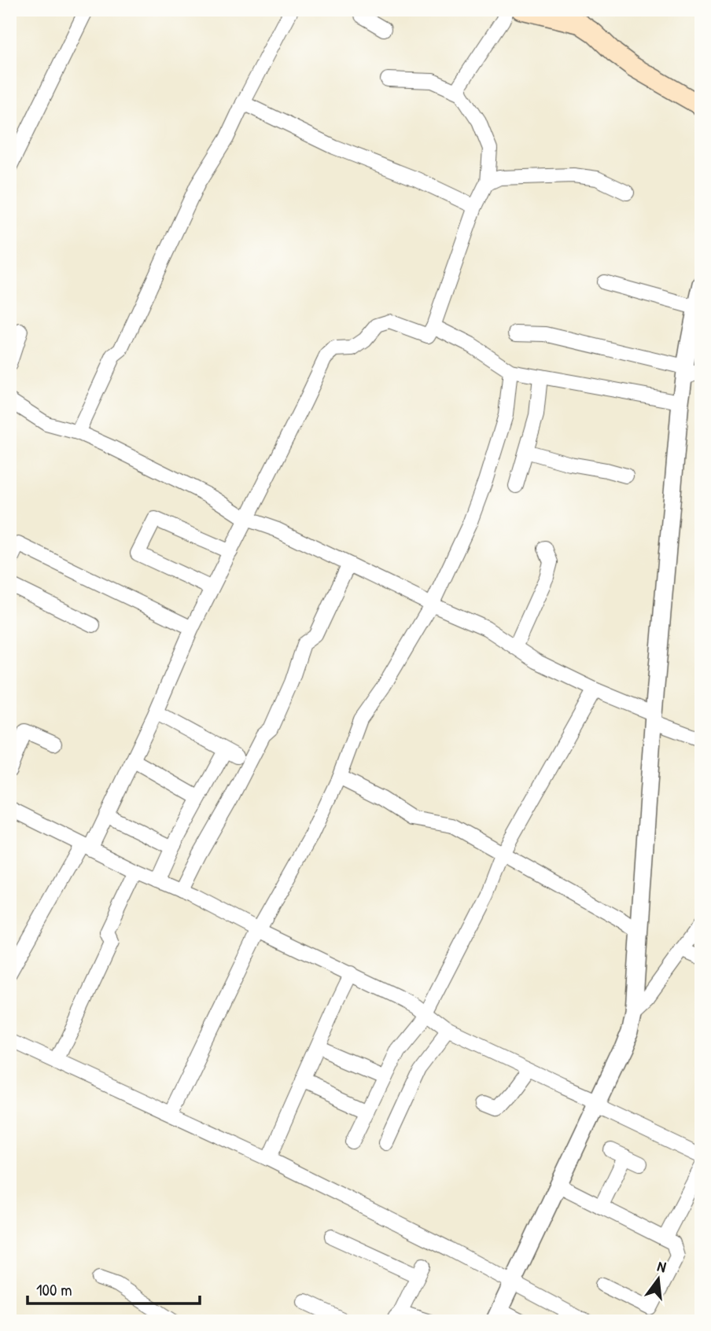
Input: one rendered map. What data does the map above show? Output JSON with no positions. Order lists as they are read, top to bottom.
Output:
{
  "scale_bar": "100 m",
  "north": "top"
}
